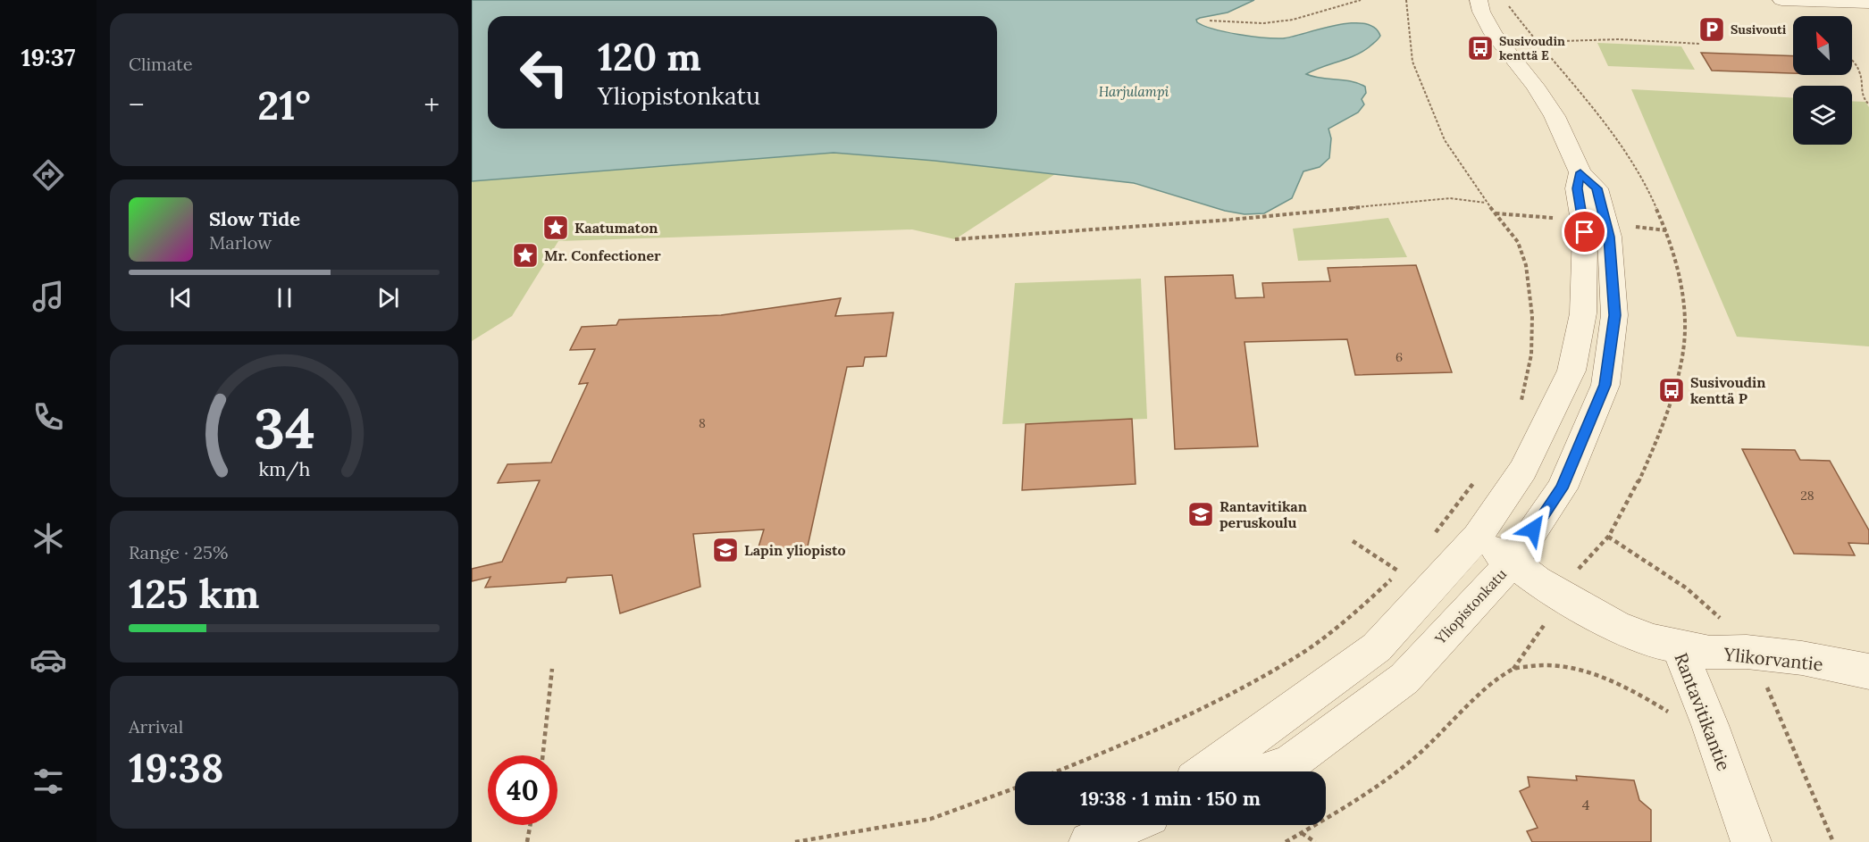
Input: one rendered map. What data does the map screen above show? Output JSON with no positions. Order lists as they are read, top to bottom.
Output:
{
  "streets": {
    "street": ["Yliopistonkatu", "Ylikorvantie", "Rantavitikantie"]
  },
  "crossings": [
    ["Yliopistonkatu", "Rantavitikantie"],
    ["Ylikorvantie", "Rantavitikantie"]
  ],
  "water": ["Harjulampi"],
  "places": {
    "parking": ["Susivouti"],
    "bus stop": ["Susivoudin kenttä E", "Susivoudin kenttä P"],
    "place": ["Kaatumaton", "Mr. Confectioner"],
    "school or university": ["Rantavitikan peruskoulu", "Lapin yliopisto"]
  },
  "house_numbers": [
    "6",
    "8",
    "28",
    "4"
  ],
  "north": "top left",
  "page": {
    "tabs": "19:37",
    "tile": [
      "Climate",
      ["Range · 25%", "125 km"],
      ["Arrival", "19:38"]
    ],
    "turn": ["120 m", "Yliopistonkatu"],
    "heat": ["−", "21°", "+"],
    "song": ["Slow Tide", "Marlow"],
    "limit": "40",
    "trip": "19:38 · 1 min · 150 m",
    "gauge": ["34", "km/h"]
  }
}
